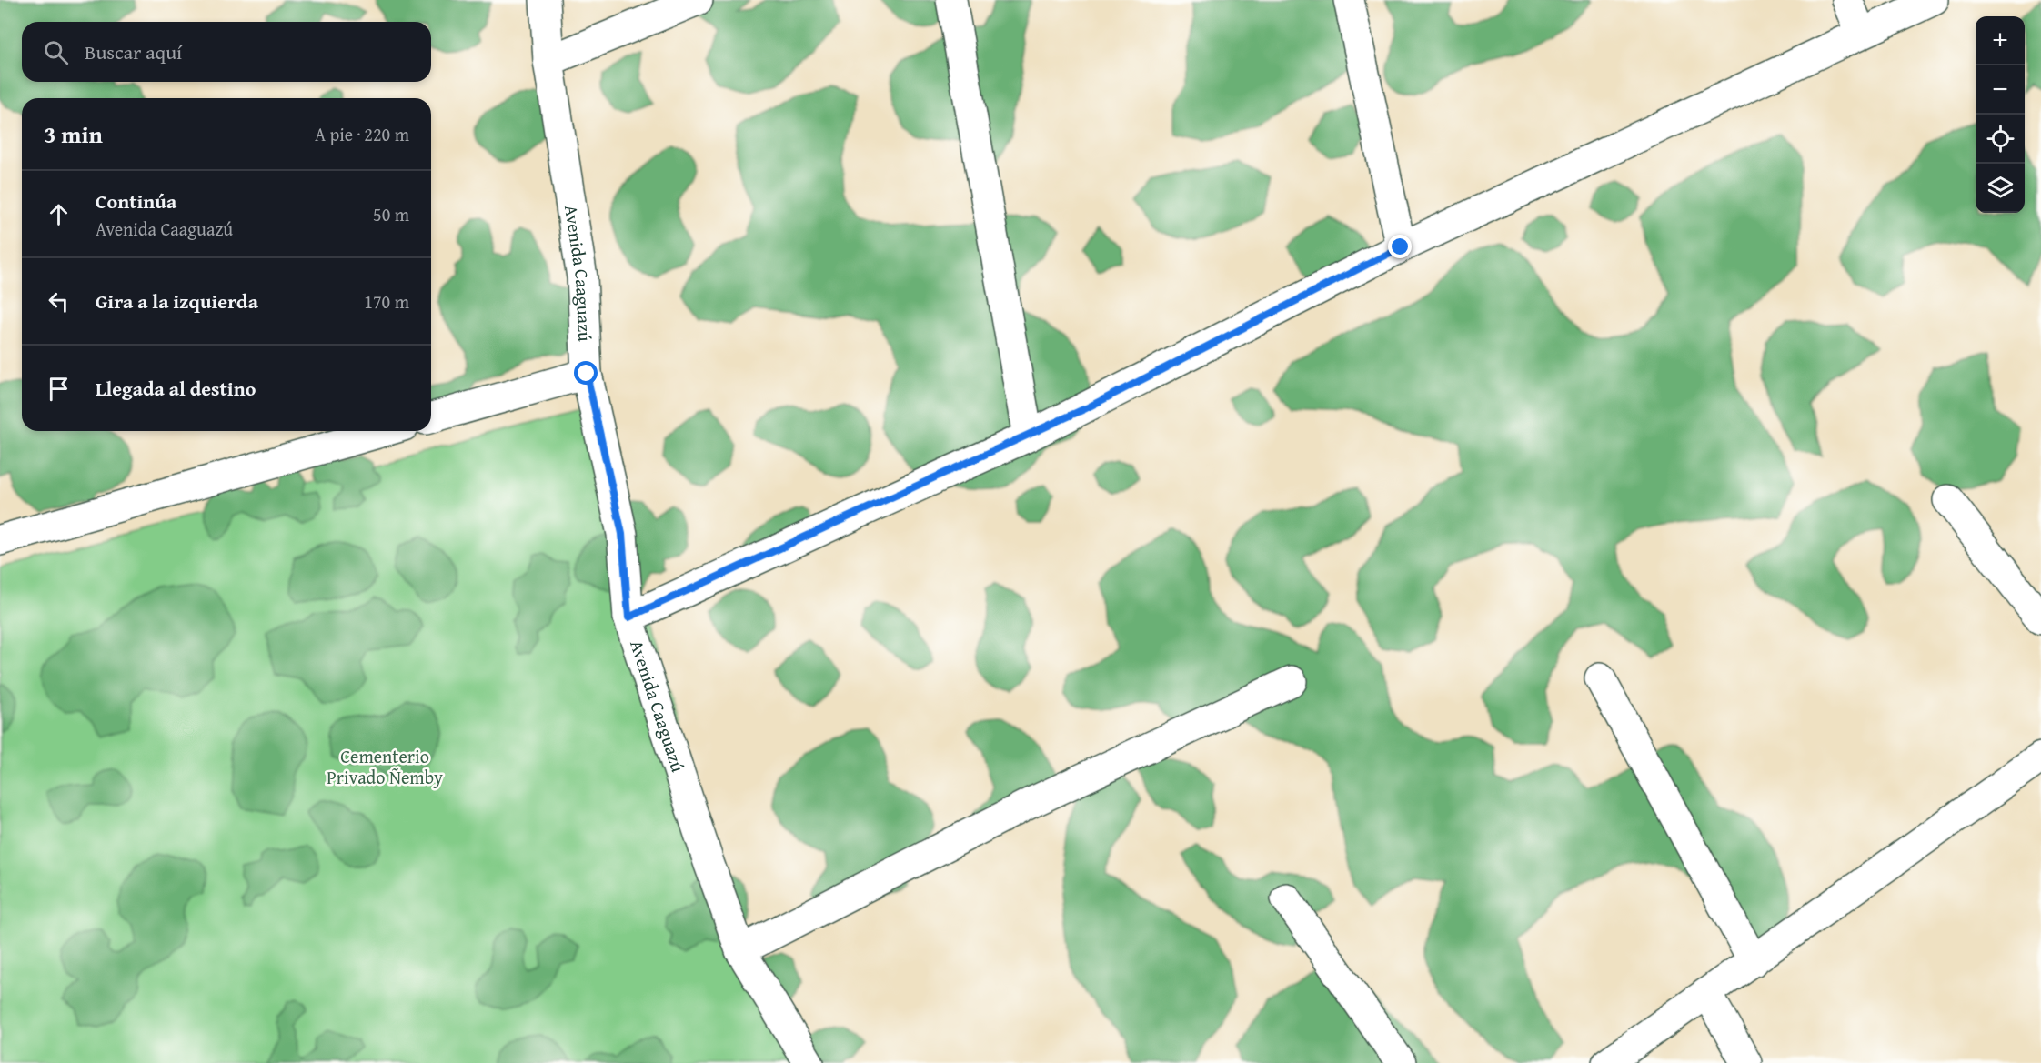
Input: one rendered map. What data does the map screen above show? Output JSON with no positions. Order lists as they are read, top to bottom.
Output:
{
  "streets": {
    "street": ["Avenida Caaguazú"]
  },
  "parks": ["Cementerio Privado Ñemby"],
  "page": {
    "map_buttons": ["+", "−"],
    "search": "Buscar aquí",
    "heading": ["3 min", "A pie · 220 m"],
    "list": [
      ["Continúa", "Avenida Caaguazú", "50 m"],
      ["Gira a la izquierda", "170 m"],
      "Llegada al destino"
    ]
  }
}
